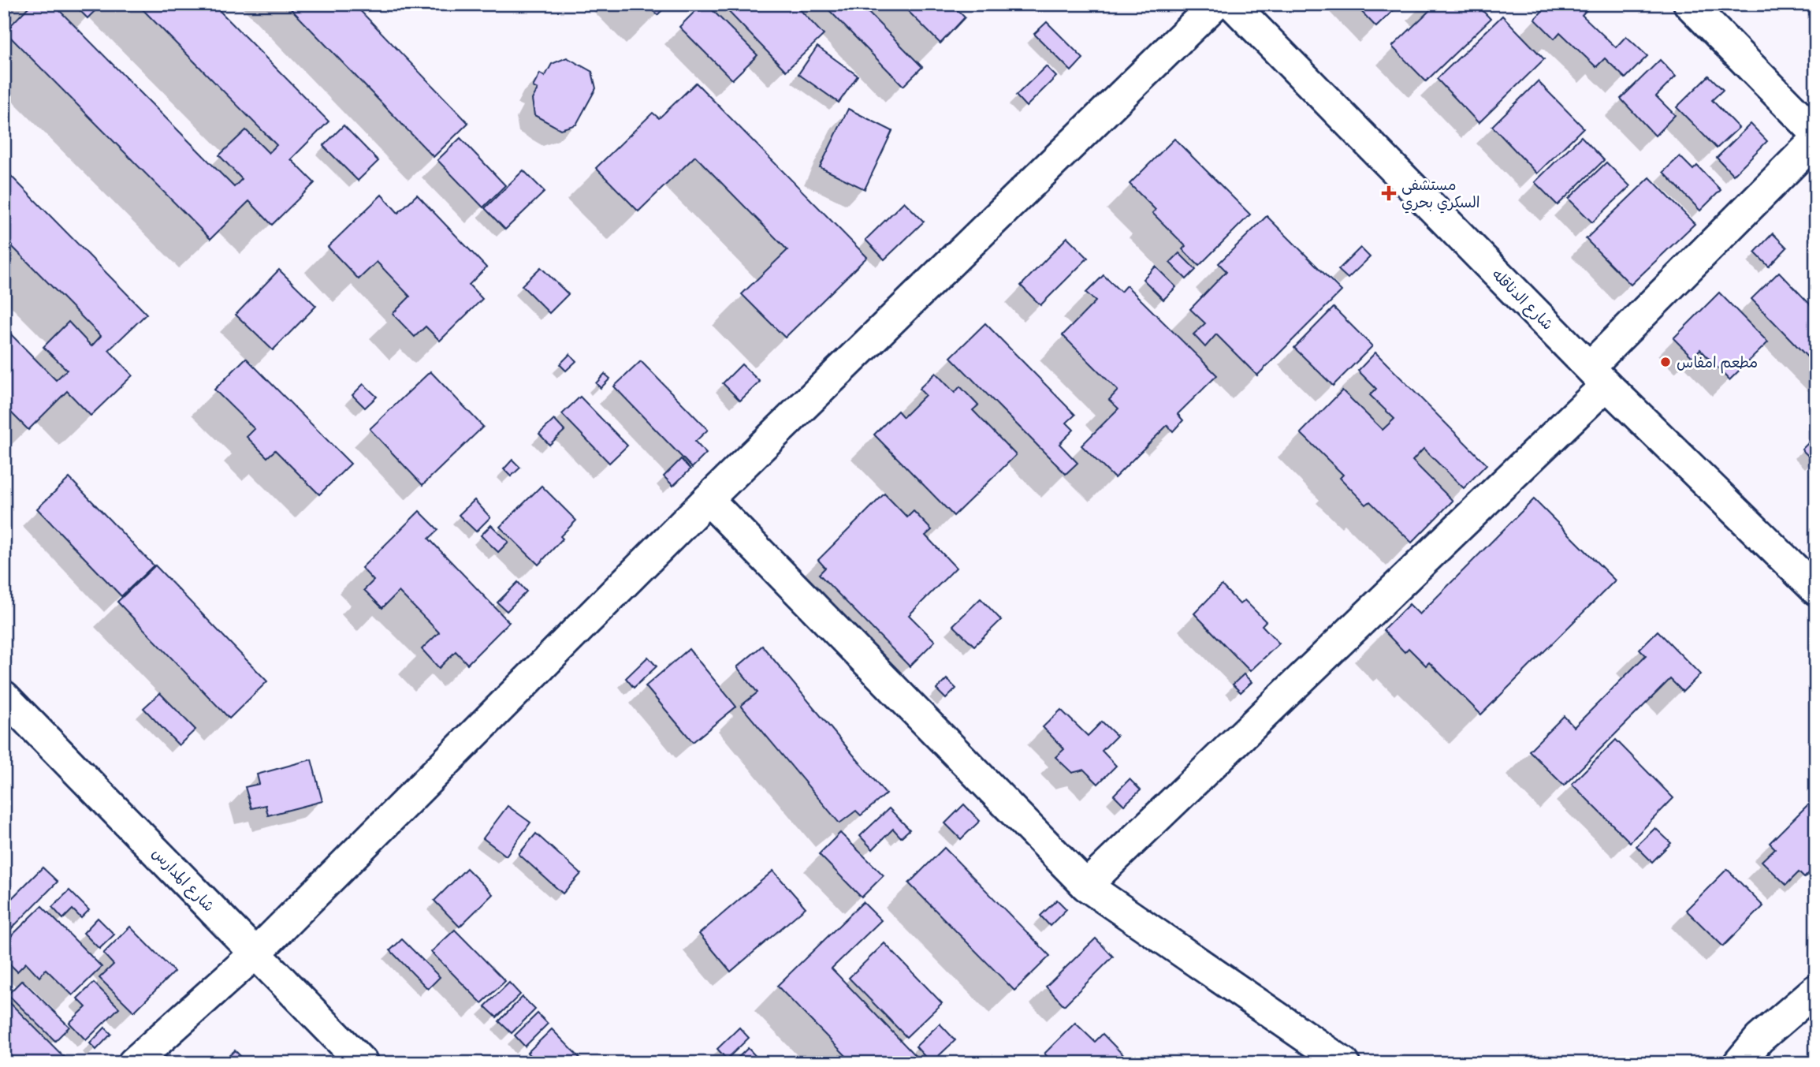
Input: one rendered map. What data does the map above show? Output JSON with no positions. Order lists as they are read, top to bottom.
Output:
{
  "streets": {
    "street": ["شارع الدناقله", "شارع المدارس"]
  },
  "places": {
    "health": ["مستشفى السكري بحري"],
    "other": ["مطعم امفاس"]
  }
}
